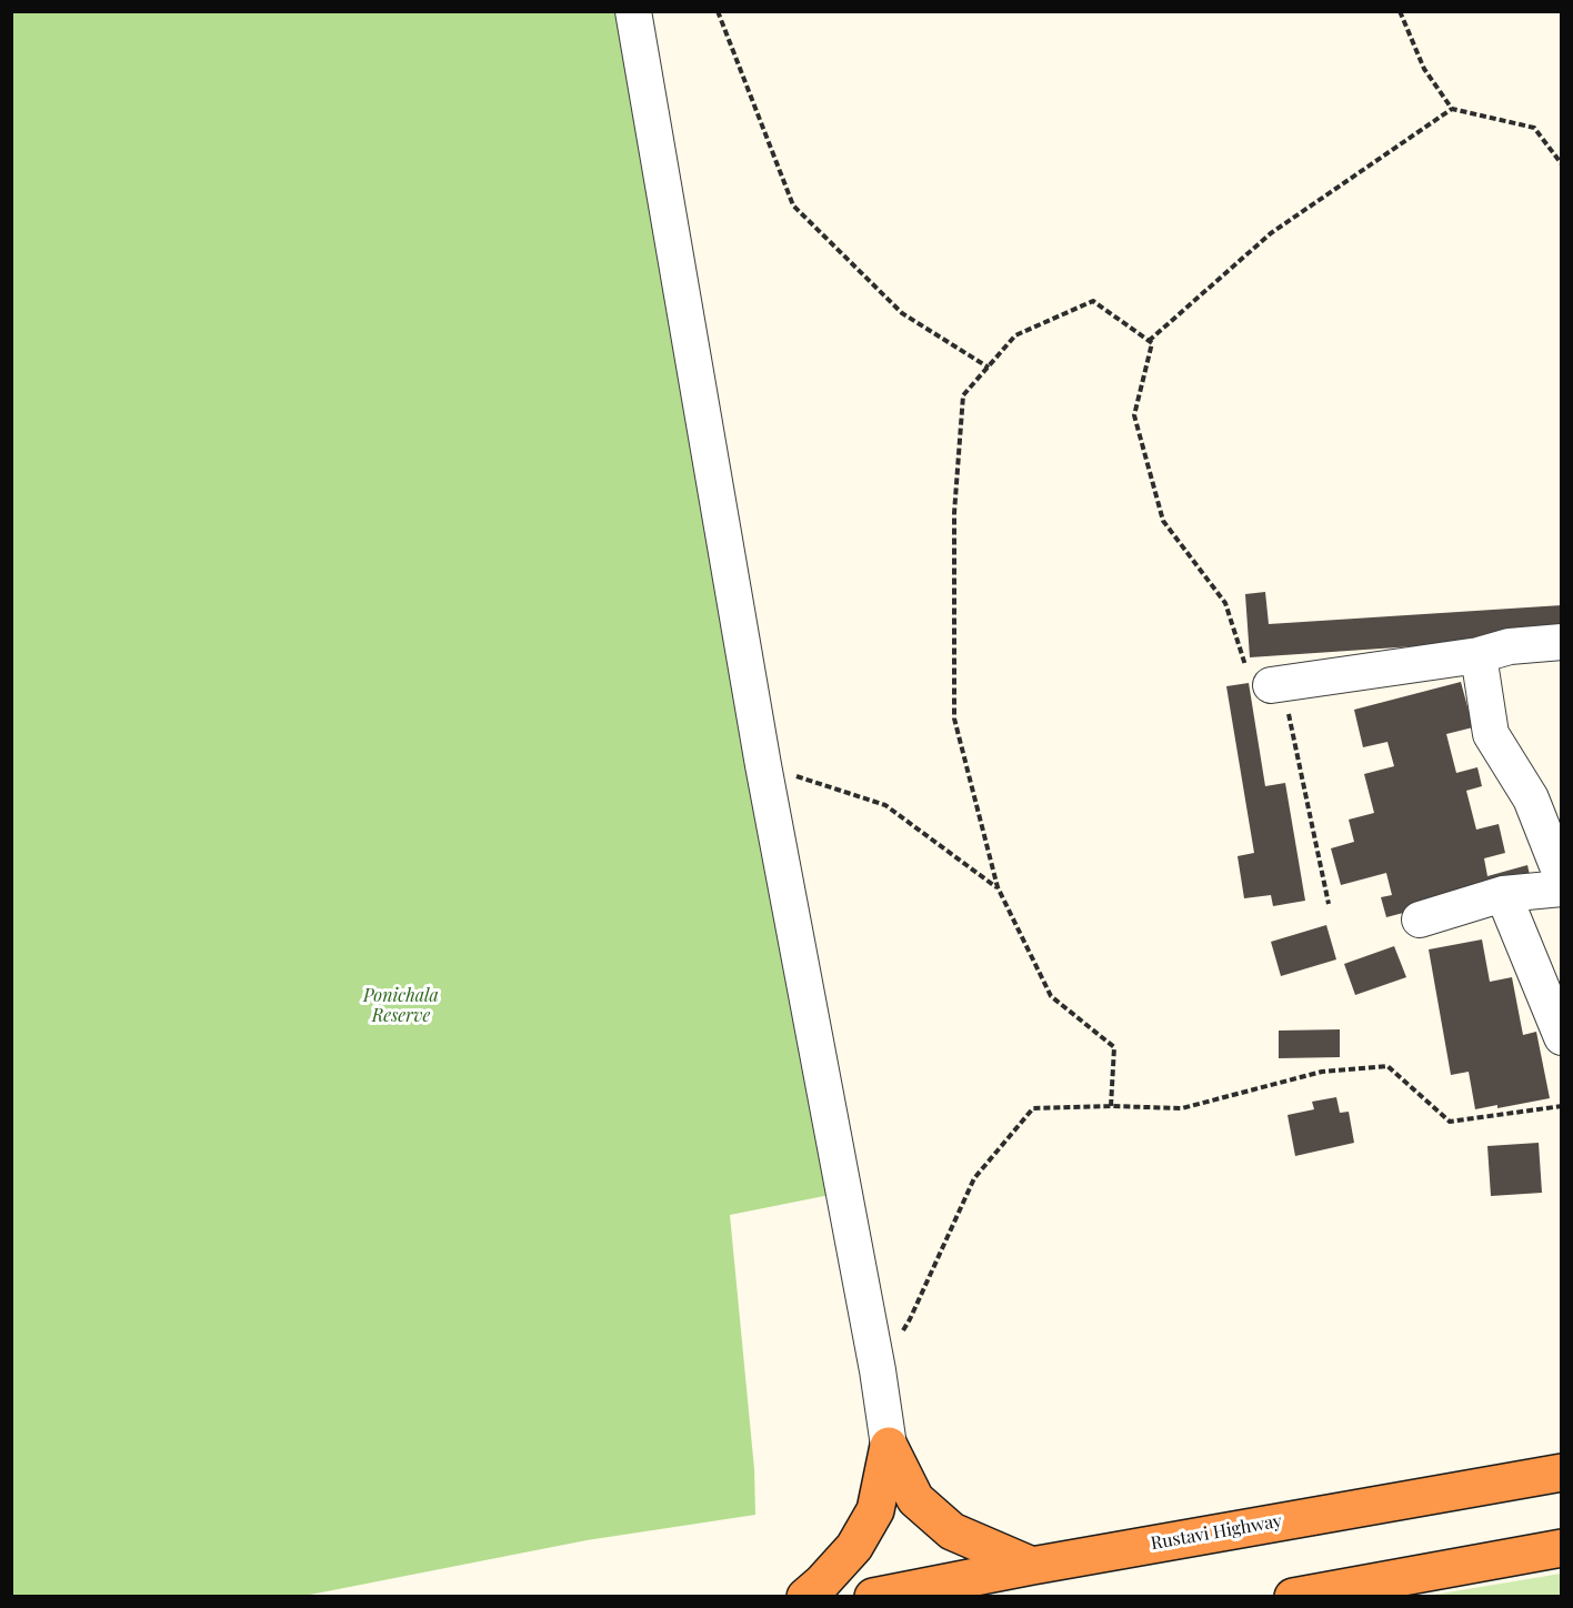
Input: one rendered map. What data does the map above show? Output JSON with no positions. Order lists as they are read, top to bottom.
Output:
{
  "streets": {
    "highway": ["Rustavi Highway"]
  },
  "parks": ["Ponichala Reserve"]
}
